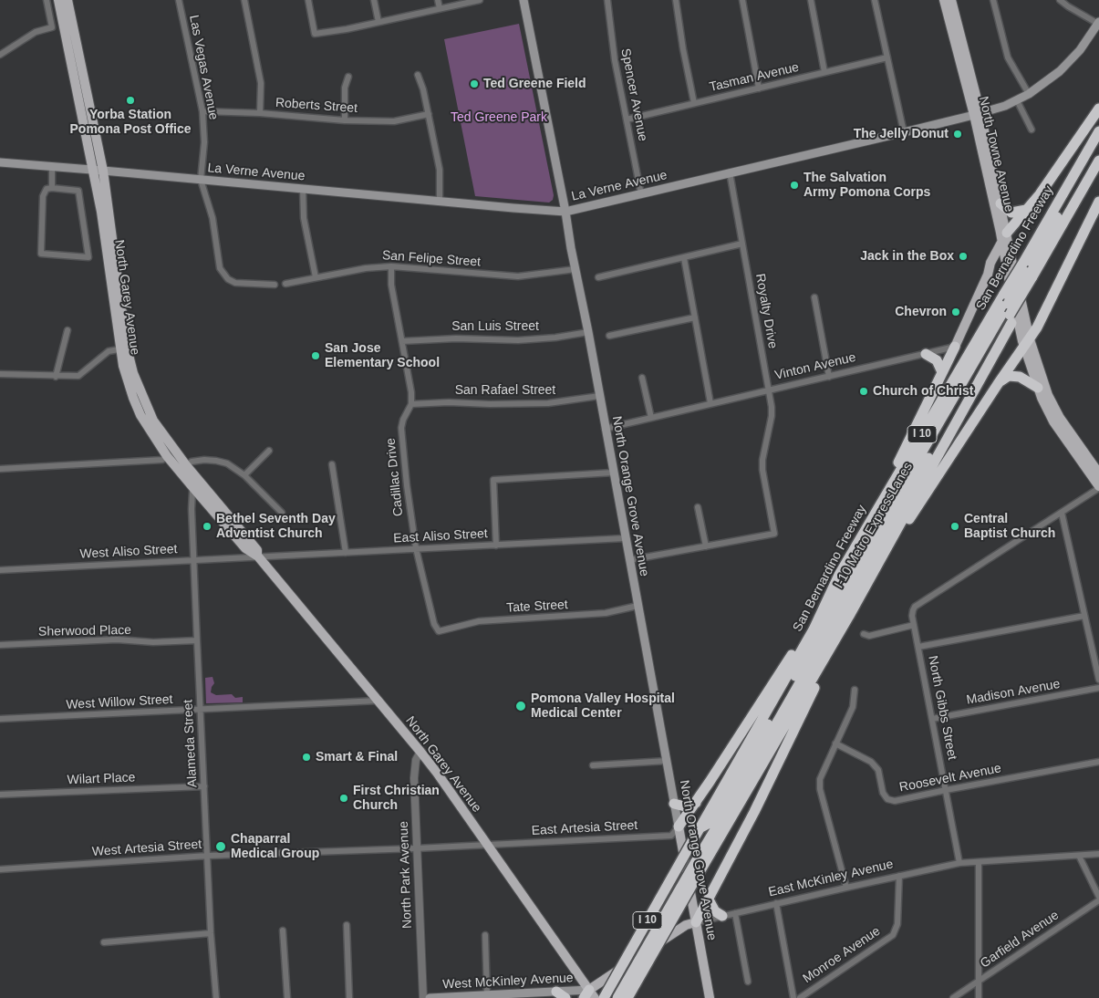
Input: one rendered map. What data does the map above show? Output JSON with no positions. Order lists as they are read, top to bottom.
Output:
{
  "streets": {
    "highway": ["San Bernardino Freeway", "I 10", "I-10 Metro ExpressLanes"],
    "main road": [
      "North Towne Avenue",
      "La Verne Avenue",
      "North Garey Avenue",
      "North Orange Grove Avenue",
      "East McKinley Avenue",
      "West McKinley Avenue"
    ],
    "street": [
      "Las Vegas Avenue",
      "Tasman Avenue",
      "Spencer Avenue",
      "Roberts Street",
      "San Felipe Street",
      "Royalty Drive",
      "San Luis Street",
      "Vinton Avenue",
      "San Rafael Street",
      "Cadillac Drive",
      "East Aliso Street",
      "West Aliso Street",
      "Tate Street",
      "Sherwood Place",
      "Madison Avenue",
      "West Willow Street",
      "North Gibbs Street",
      "Alameda Street",
      "Roosevelt Avenue",
      "Wilart Place",
      "East Artesia Street",
      "West Artesia Street",
      "North Park Avenue",
      "Garfield Avenue",
      "Monroe Avenue"
    ]
  },
  "crossings": [
    ["Las Vegas Avenue", "Roberts Street"],
    ["Las Vegas Avenue", "La Verne Avenue"],
    ["Tasman Avenue", "Spencer Avenue"],
    ["Spencer Avenue", "La Verne Avenue"],
    ["North Towne Avenue", "La Verne Avenue"],
    ["North Towne Avenue", "San Bernardino Freeway"],
    ["La Verne Avenue", "North Garey Avenue"],
    ["La Verne Avenue", "Royalty Drive"],
    ["La Verne Avenue", "North Orange Grove Avenue"],
    ["San Bernardino Freeway", "I-10 Metro ExpressLanes"],
    ["San Felipe Street", "Cadillac Drive"],
    ["San Felipe Street", "North Orange Grove Avenue"],
    ["North Garey Avenue", "East Aliso Street"],
    ["North Garey Avenue", "West Aliso Street"],
    ["North Garey Avenue", "West Willow Street"],
    ["North Garey Avenue", "Alameda Street"],
    ["North Garey Avenue", "East Artesia Street"],
    ["North Garey Avenue", "West Artesia Street"],
    ["North Garey Avenue", "North Park Avenue"],
    ["North Garey Avenue", "East McKinley Avenue"],
    ["North Garey Avenue", "West McKinley Avenue"],
    ["Royalty Drive", "Vinton Avenue"],
    ["San Luis Street", "Cadillac Drive"],
    ["San Luis Street", "North Orange Grove Avenue"],
    ["Vinton Avenue", "North Orange Grove Avenue"],
    ["San Rafael Street", "Cadillac Drive"],
    ["San Rafael Street", "North Orange Grove Avenue"],
    ["Cadillac Drive", "East Aliso Street"],
    ["Cadillac Drive", "Tate Street"],
    ["North Orange Grove Avenue", "East Aliso Street"],
    ["North Orange Grove Avenue", "Tate Street"],
    ["North Orange Grove Avenue", "East Artesia Street"],
    ["North Orange Grove Avenue", "East McKinley Avenue"],
    ["East Aliso Street", "West Aliso Street"],
    ["West Aliso Street", "Alameda Street"],
    ["Sherwood Place", "Alameda Street"],
    ["Madison Avenue", "North Gibbs Street"],
    ["West Willow Street", "Alameda Street"],
    ["North Gibbs Street", "Roosevelt Avenue"],
    ["North Gibbs Street", "East McKinley Avenue"],
    ["Alameda Street", "Wilart Place"],
    ["Alameda Street", "West Artesia Street"],
    ["East Artesia Street", "West Artesia Street"],
    ["West Artesia Street", "North Park Avenue"],
    ["East McKinley Avenue", "Monroe Avenue"],
    ["East McKinley Avenue", "West McKinley Avenue"]
  ],
  "parks": ["Ted Greene Park"],
  "places": [
    "Ted Greene Field",
    "Yorba Station Pomona Post Office",
    "The Jelly Donut",
    "The Salvation Army Pomona Corps",
    "Jack in the Box",
    "Chevron",
    "San Jose Elementary School",
    "Church of Christ",
    "Bethel Seventh Day Adventist Church",
    "Central Baptist Church",
    "Pomona Valley Hospital Medical Center",
    "Smart & Final",
    "First Christian Church",
    "Chaparral Medical Group"
  ]
}
